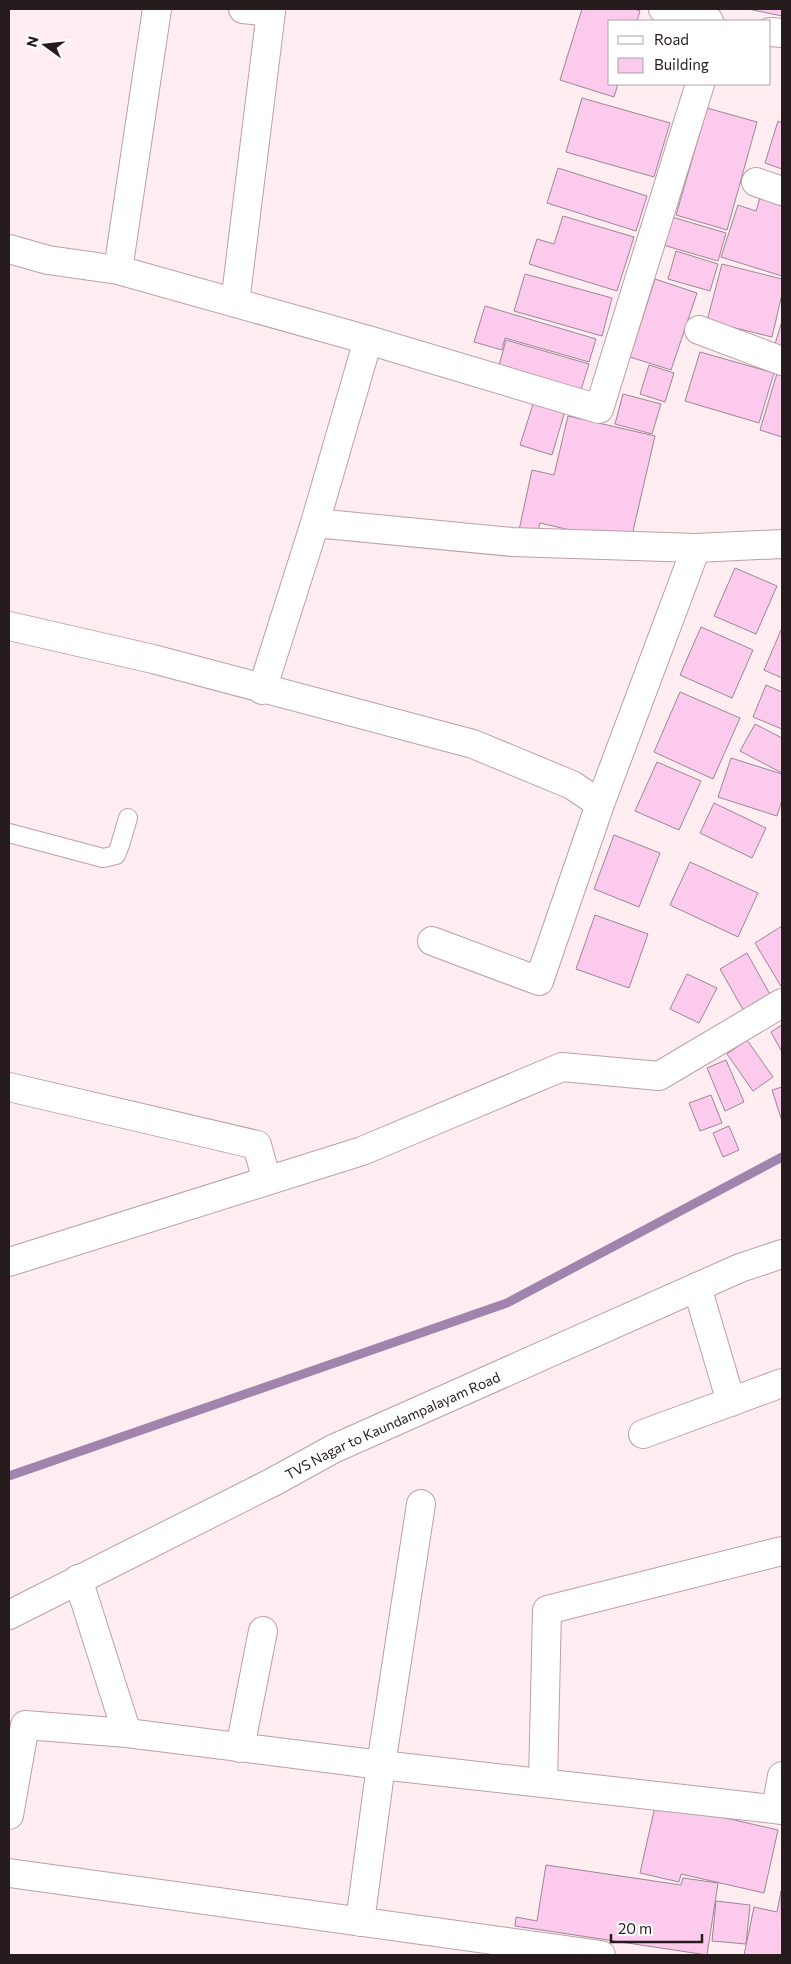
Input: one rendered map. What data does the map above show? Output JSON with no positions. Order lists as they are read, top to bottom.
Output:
{
  "streets": {
    "street": ["TVS Nagar to Kaundampalayam Road"]
  },
  "legend": ["Road", "Building"],
  "scale_bar": "20 m",
  "north": "left"
}
